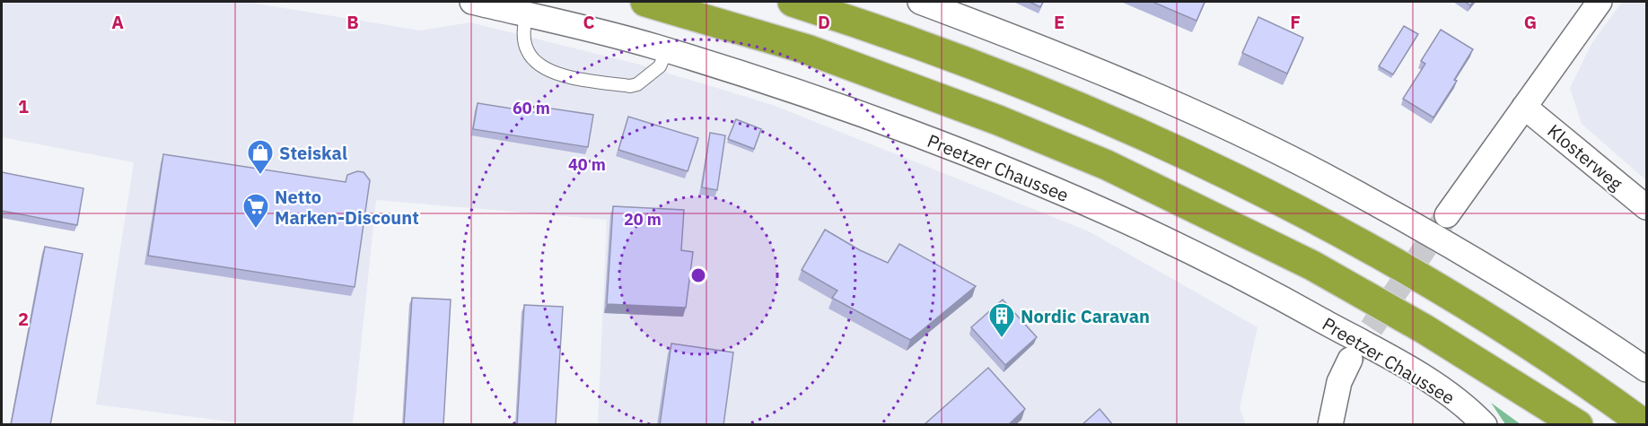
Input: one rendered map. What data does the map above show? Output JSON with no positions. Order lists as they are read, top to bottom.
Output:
{
  "streets": {
    "street": ["Klosterweg", "Preetzer Chaussee"]
  },
  "places": {
    "shop": ["Steiskal"],
    "supermarket": ["Netto Marken-Discount"],
    "building": ["Nordic Caravan"]
  },
  "grid": {
    "columns": [
      "A",
      "B",
      "C",
      "D",
      "E",
      "F",
      "G"
    ],
    "rows": ["1", "2"]
  },
  "rings": ["60 m", "40 m", "20 m"]
}
